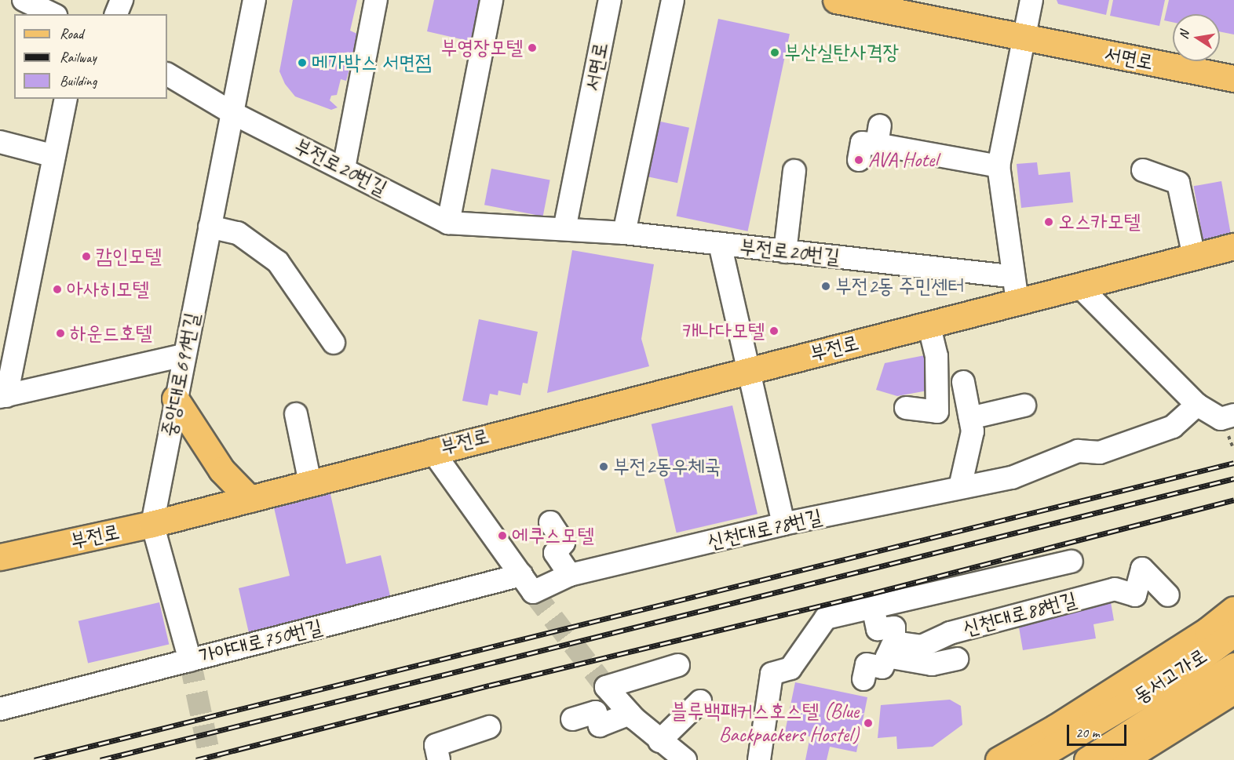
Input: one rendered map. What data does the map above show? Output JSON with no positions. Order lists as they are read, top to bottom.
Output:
{
  "streets": {
    "main road": ["서면로", "부전로", "동서고가로"],
    "street": [
      "부전로20번길",
      "중앙대로691번길",
      "신천대로78번길",
      "신천대로88번길",
      "가야대로750번길"
    ]
  },
  "crossings": [
    ["서면로", "부전로20번길"],
    ["부전로20번길", "부전로"],
    ["부전로20번길", "중앙대로691번길"],
    ["부전로", "중앙대로691번길"],
    ["신천대로78번길", "가야대로750번길"]
  ],
  "places": [
    "부영장모텔",
    "부산실탄사격장",
    "메가박스 서면점",
    "AVA Hotel",
    "오스카모텔",
    "캄인모텔",
    "부전2동 주민센터",
    "아사히모텔",
    "캐나다모텔",
    "하운드호텔",
    "부전2동우체국",
    "에쿠스모텔",
    "블루백패커스호스텔 (Blue Backpackers Hostel)"
  ],
  "legend": ["Road", "Railway", "Building"],
  "scale_bar": "20 m",
  "north": "left"
}
